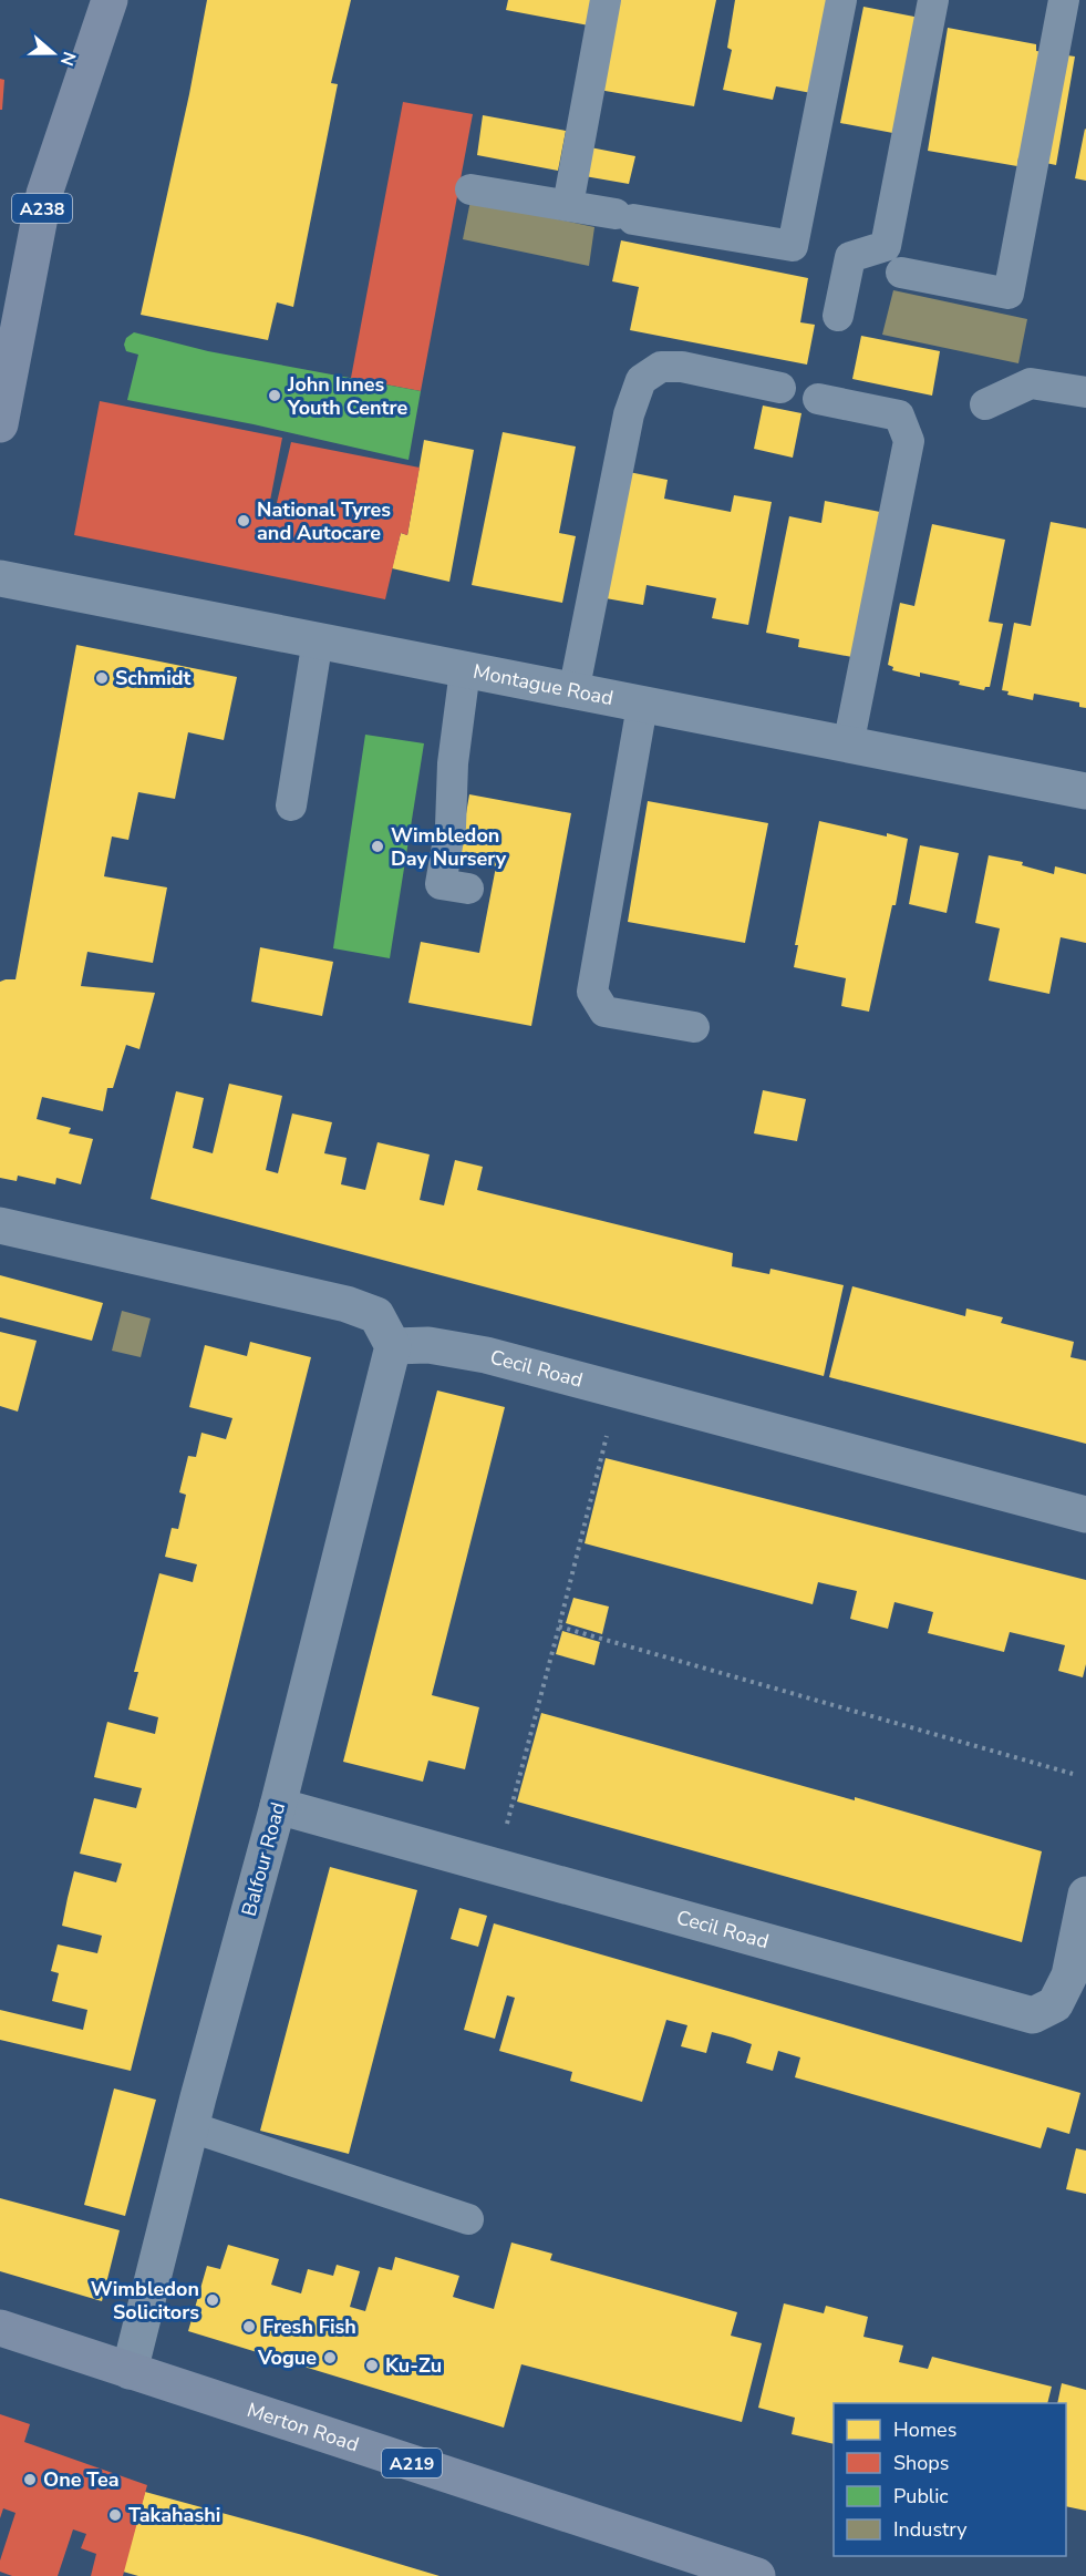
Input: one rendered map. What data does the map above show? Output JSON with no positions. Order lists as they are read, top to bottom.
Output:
{
  "streets": {
    "main road": ["A238", "Merton Road", "A219"],
    "street": ["Montague Road", "Cecil Road", "Balfour Road"]
  },
  "crossings": [
    ["Cecil Road", "Balfour Road"],
    ["Balfour Road", "Merton Road"]
  ],
  "places": [
    "John Innes Youth Centre",
    "National Tyres and Autocare",
    "Schmidt",
    "Wimbledon Day Nursery",
    "Wimbledon Solicitors",
    "Fresh Fish",
    "Vogue",
    "Ku-Zu",
    "One Tea",
    "Takahashi"
  ],
  "legend": [
    "Homes",
    "Shops",
    "Public",
    "Industry"
  ],
  "north": "right"
}
